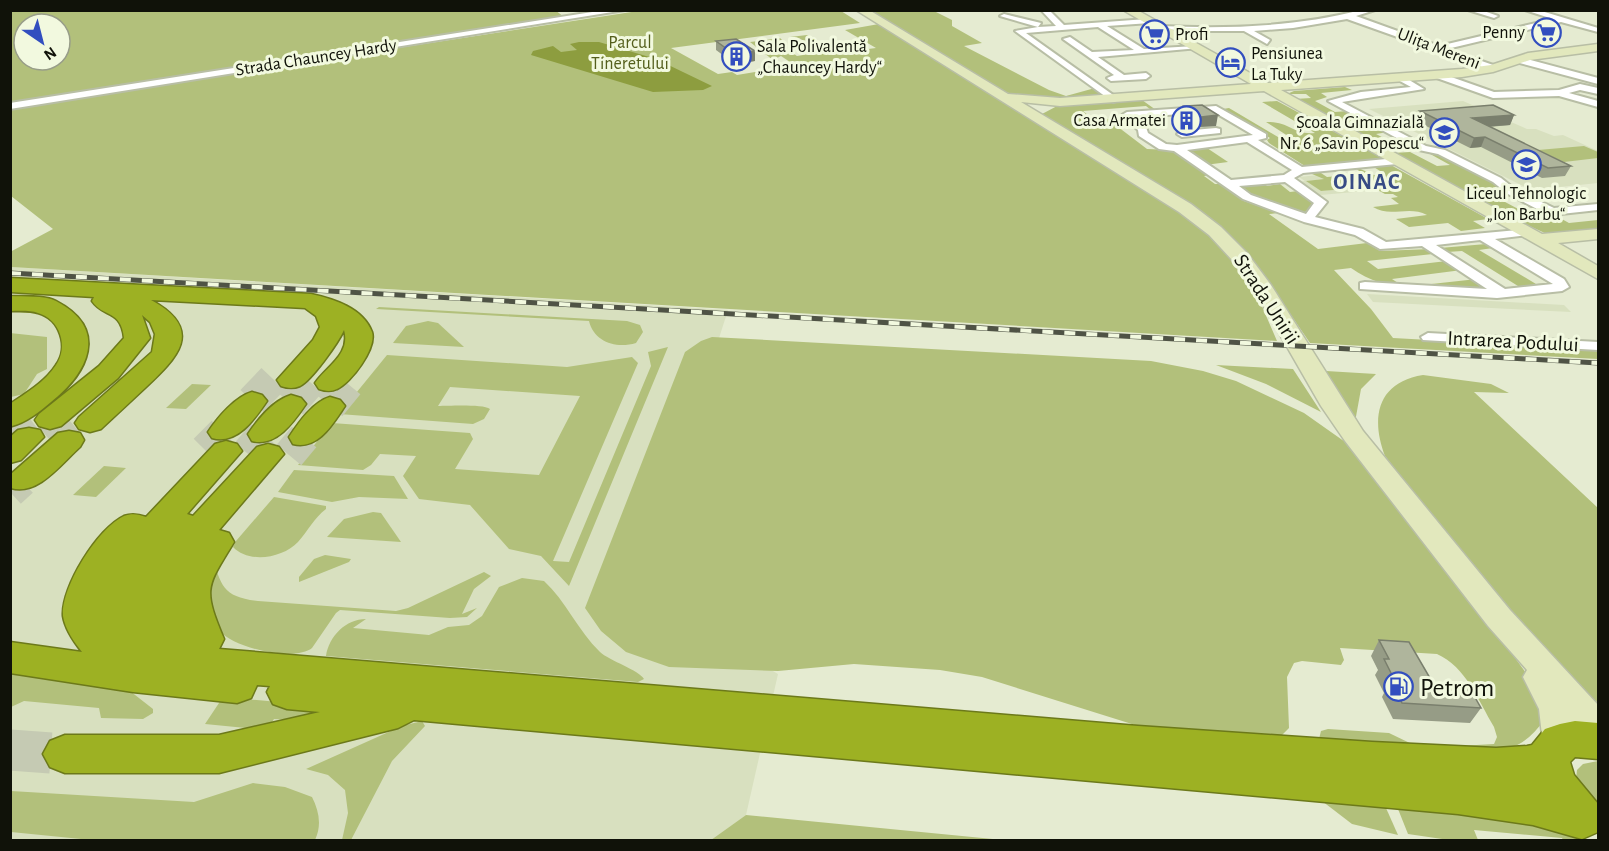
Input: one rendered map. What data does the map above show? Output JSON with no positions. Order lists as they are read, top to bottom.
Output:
{
  "streets": {
    "main road": ["Strada Unirii"],
    "street": ["Ulița Mereni", "Strada Chauncey Hardy", "Intrarea Podului"]
  },
  "districts": ["OINAC"],
  "parks": ["Parcul Tineretului"],
  "places": {
    "supermarket": ["Penny", "Profi"],
    "building": ["Sala Polivalentă „Chauncey Hardy“", "Casa Armatei"],
    "hotel": ["Pensiunea La Tuky"],
    "school or university": ["Școala Gimnazială Nr. 6 „Savin Popescu“", "Liceul Tehnologic „Ion Barbu“"],
    "fuel station": ["Petrom"]
  },
  "north": "bottom right"
}
